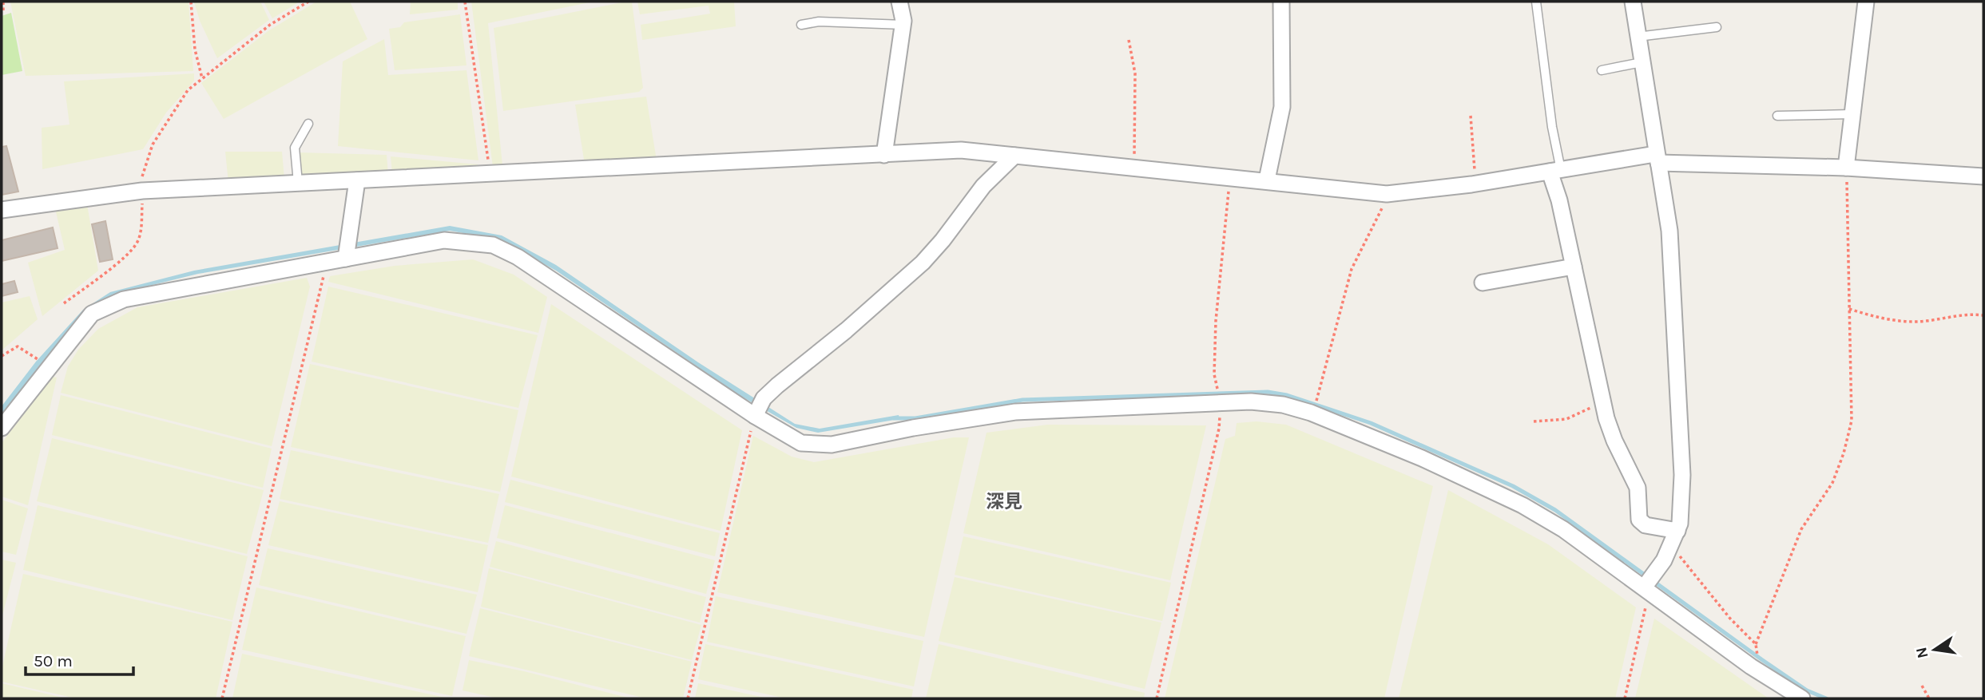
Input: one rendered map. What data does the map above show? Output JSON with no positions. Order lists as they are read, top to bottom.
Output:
{
  "districts": ["深見"],
  "scale_bar": "50 m",
  "north": "left"
}
